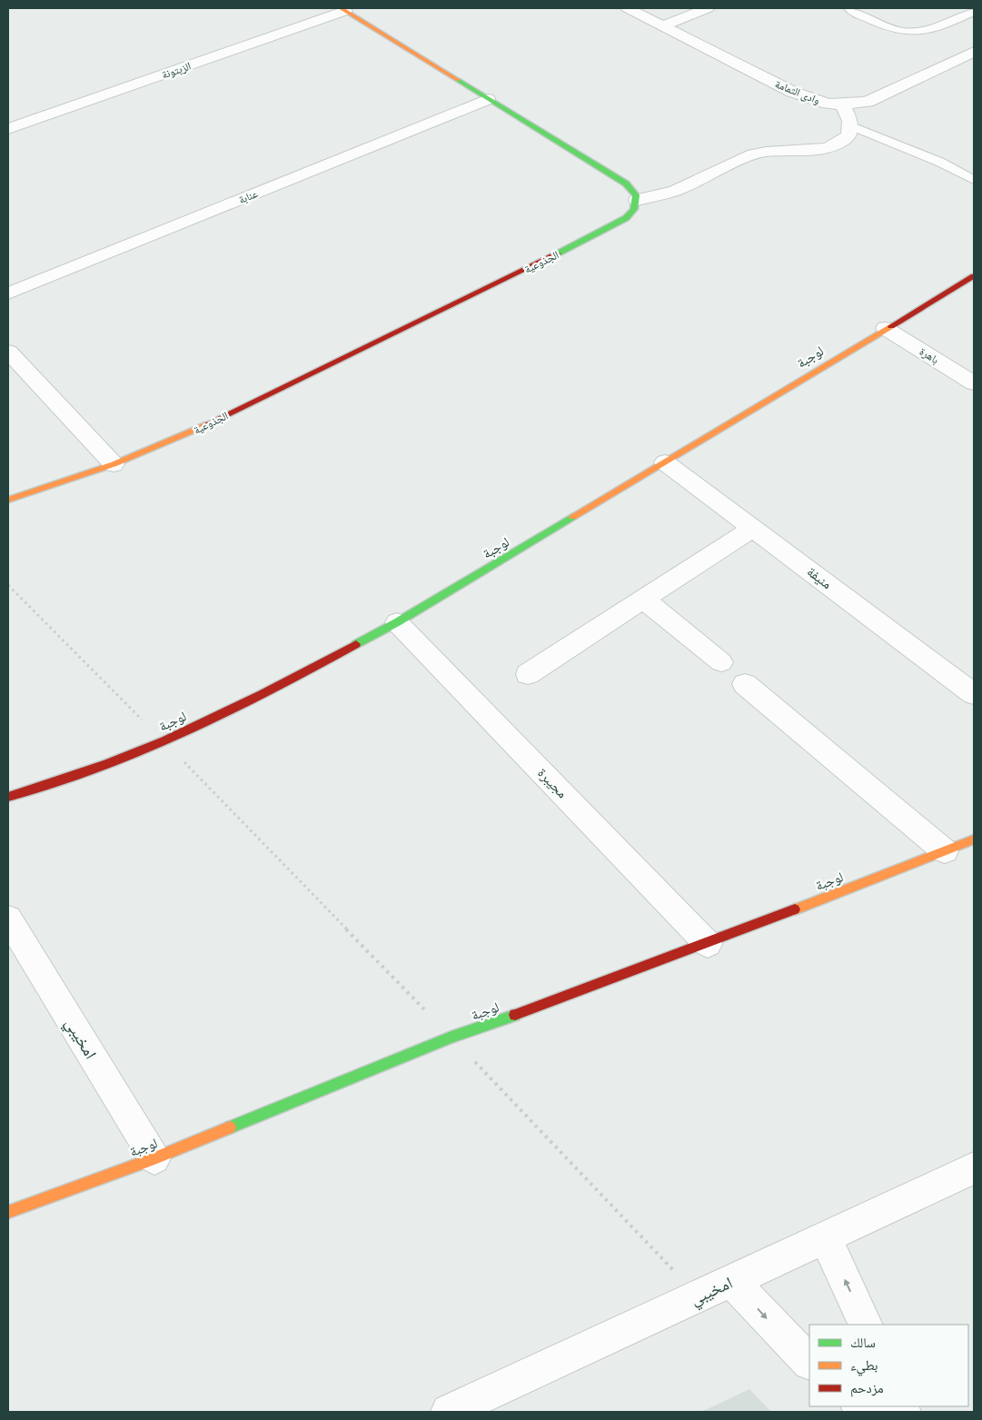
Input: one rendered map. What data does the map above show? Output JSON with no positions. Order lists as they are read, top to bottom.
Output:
{
  "streets": {
    "street": [
      "الزيتونة",
      "وادى الثمامة",
      "عنابة",
      "الجذوعية",
      "باهرة",
      "لوجبة",
      "منيفة",
      "مجيبرة",
      "امخيبي"
    ]
  },
  "crossings": [
    ["باهرة", "لوجبة"],
    ["لوجبة", "منيفة"],
    ["لوجبة", "مجيبرة"],
    ["لوجبة", "امخيبي"]
  ],
  "legend": ["سالك", "بطيء", "مزدحم"]
}
